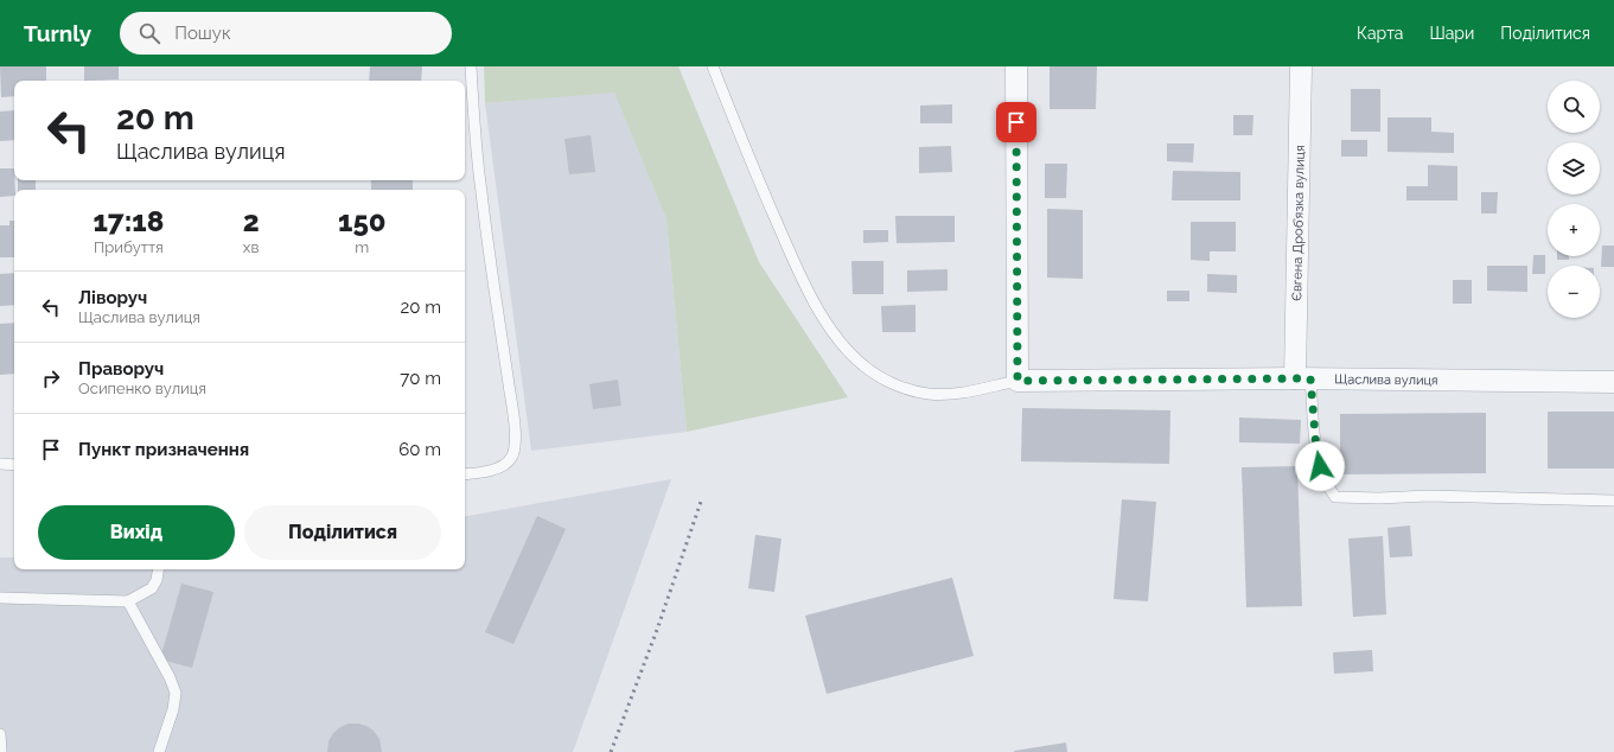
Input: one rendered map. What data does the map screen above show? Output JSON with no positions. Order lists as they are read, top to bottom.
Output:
{
  "streets": {
    "street": ["Євгена Дроб’язка вулиця", "Щаслива вулиця"]
  },
  "crossings": [
    ["Євгена Дроб’язка вулиця", "Щаслива вулиця"]
  ],
  "page": {
    "header": "Turnly",
    "search": "Пошук",
    "nav": ["Карта", "Шари", "Поділитися"],
    "map_buttons": ["+", "−"],
    "turn": ["20 m", "Щаслива вулиця"],
    "eta": [
      "17:18",
      "Прибуття",
      "2",
      "хв",
      "150",
      "m"
    ],
    "list": [
      {
        "name": "Ліворуч",
        "note": "Щаслива вулиця",
        "value": "20 m"
      },
      {
        "name": "Праворуч",
        "note": "Осипенко вулиця",
        "value": "70 m"
      },
      {
        "name": "Пункт призначення",
        "value": "60 m"
      }
    ],
    "buttons": ["Вихід", "Поділитися"]
  }
}
